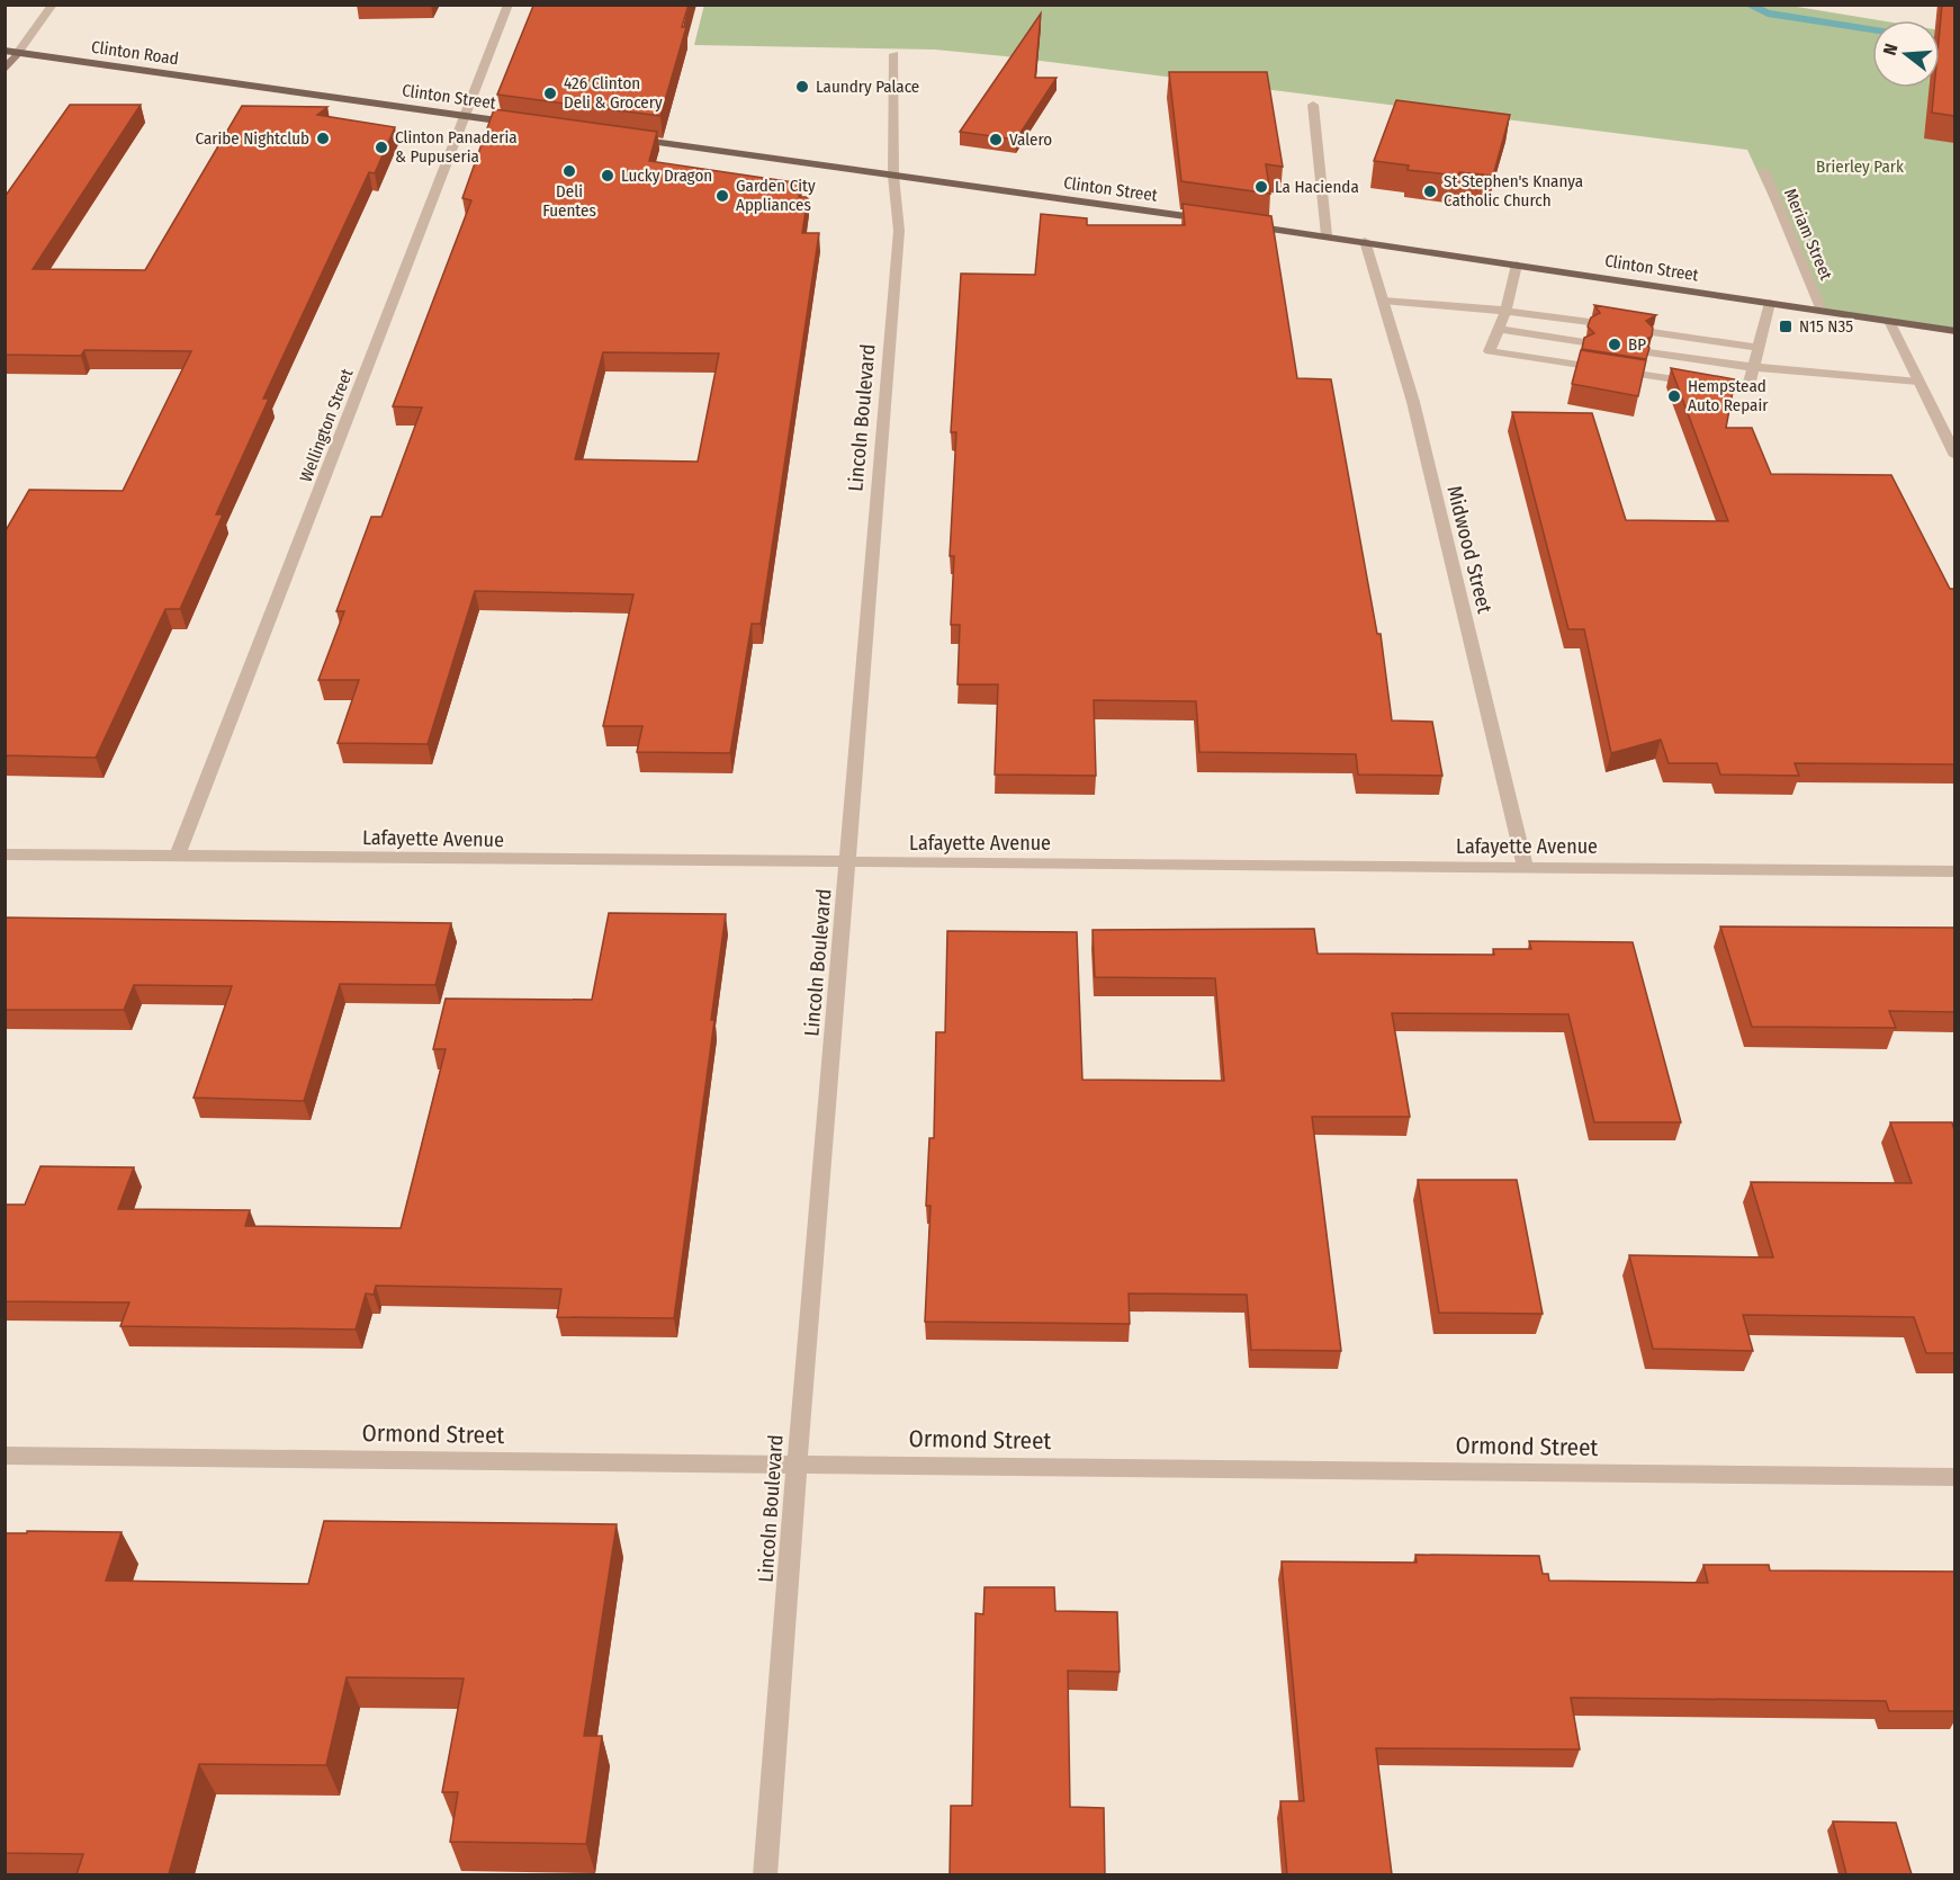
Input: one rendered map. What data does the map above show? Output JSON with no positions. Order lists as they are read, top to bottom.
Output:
{
  "streets": {
    "main road": ["Clinton Road", "Clinton Street"],
    "street": [
      "Meriam Street",
      "Lincoln Boulevard",
      "Wellington Street",
      "Midwood Street",
      "Lafayette Avenue",
      "Ormond Street"
    ]
  },
  "crossings": [
    ["Clinton Road", "Clinton Street"],
    ["Clinton Street", "Meriam Street"],
    ["Clinton Street", "Lincoln Boulevard"],
    ["Clinton Street", "Wellington Street"],
    ["Clinton Street", "Midwood Street"],
    ["Lincoln Boulevard", "Lafayette Avenue"],
    ["Lincoln Boulevard", "Ormond Street"],
    ["Wellington Street", "Lafayette Avenue"],
    ["Midwood Street", "Lafayette Avenue"]
  ],
  "parks": ["Brierley Park"],
  "places": {
    "other": [
      "Laundry Palace",
      "426 Clinton Deli & Grocery",
      "Caribe Nightclub",
      "Valero",
      "Clinton Panaderia & Pupuseria",
      "Deli Fuentes",
      "Lucky Dragon",
      "La Hacienda",
      "St Stephen's Knanya Catholic Church",
      "Garden City Appliances",
      "BP",
      "Hempstead Auto Repair"
    ],
    "transit": ["N15 N35"]
  },
  "north": "left"
}
